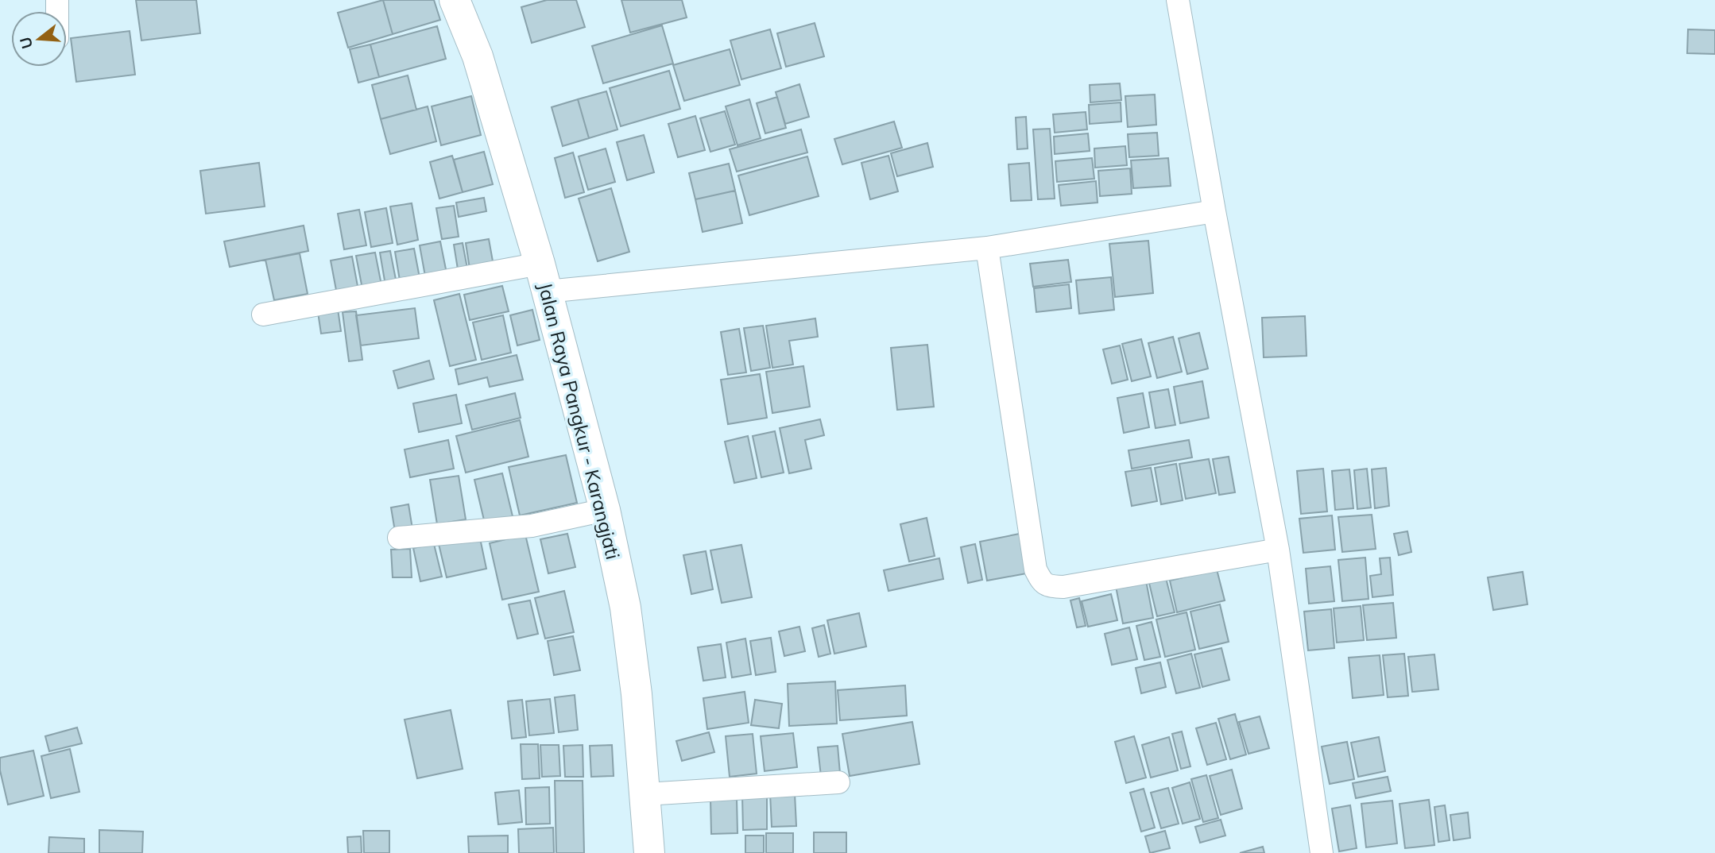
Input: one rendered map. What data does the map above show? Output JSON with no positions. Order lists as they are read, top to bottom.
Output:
{
  "streets": {
    "main road": ["Jalan Raya Pangkur - Karangjati"]
  },
  "north": "left"
}
